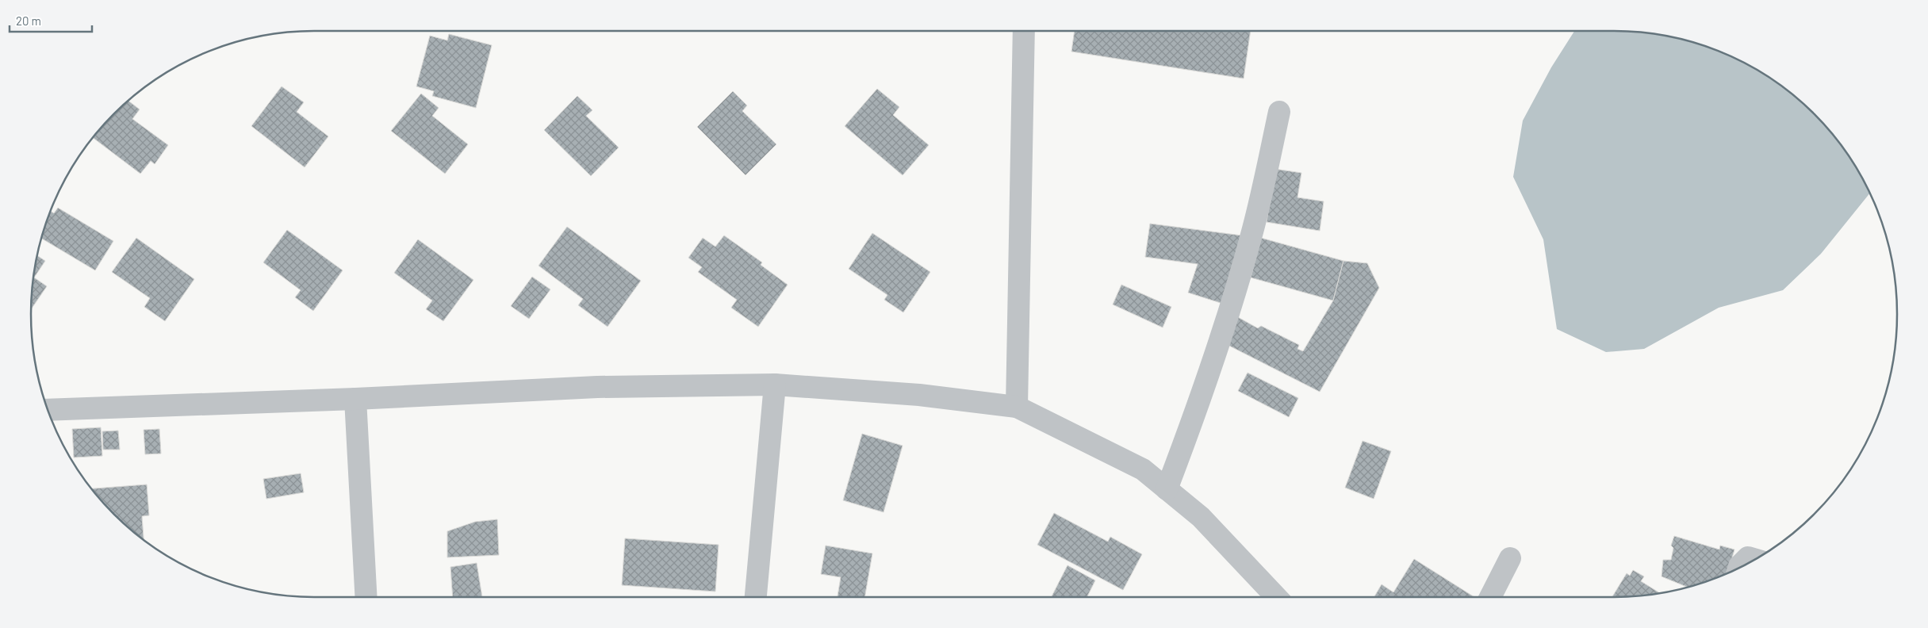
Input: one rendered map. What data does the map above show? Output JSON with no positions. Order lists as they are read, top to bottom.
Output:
{
  "scale_bar": "20 m"
}
